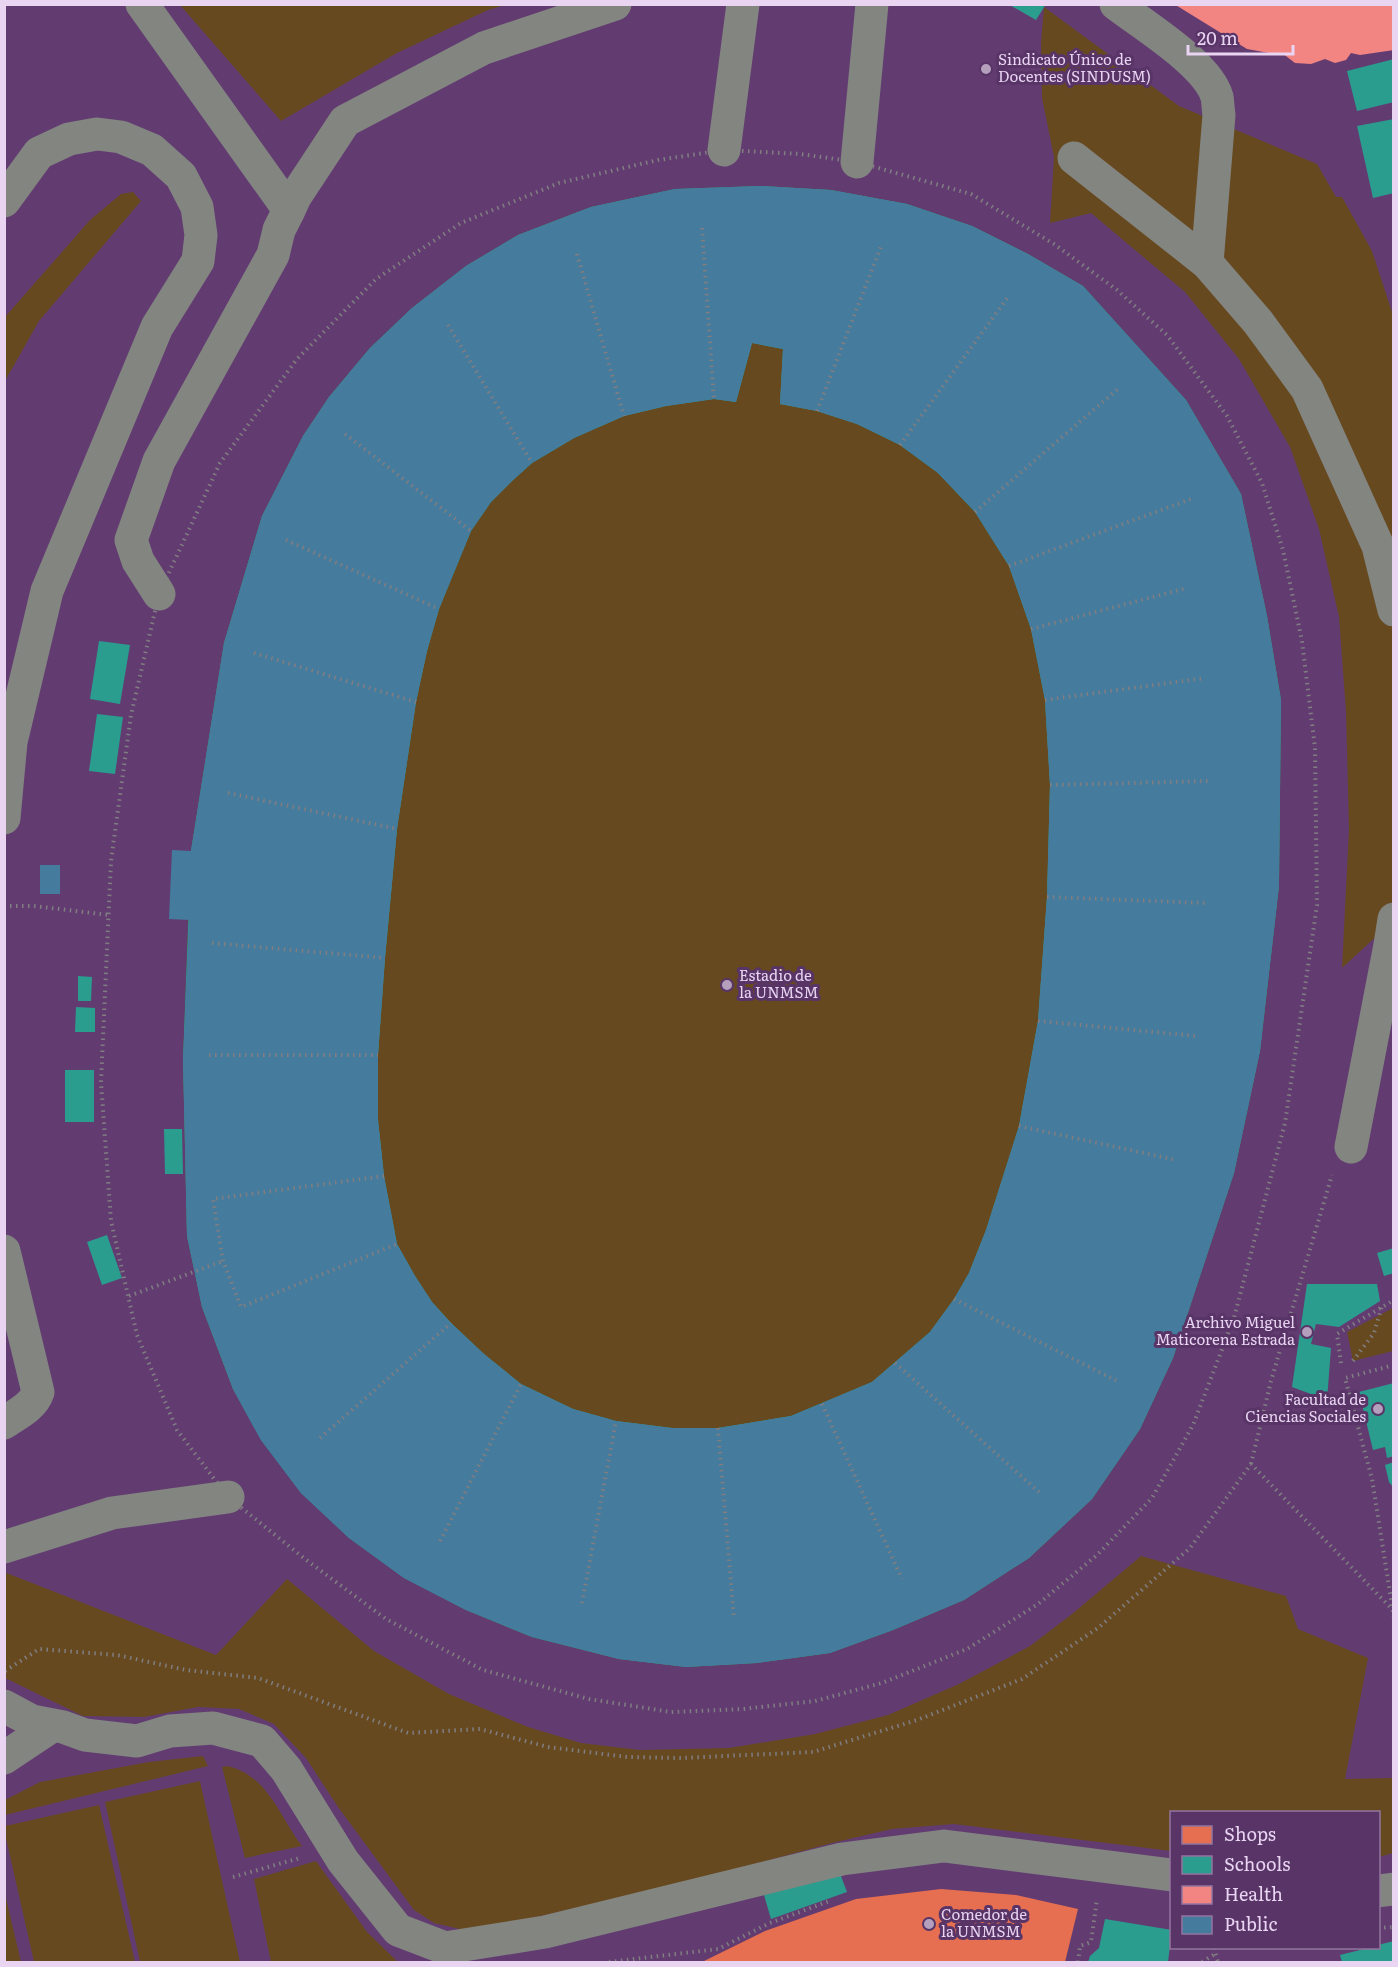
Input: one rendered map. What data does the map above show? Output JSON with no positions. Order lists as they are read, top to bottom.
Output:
{
  "places": [
    "Sindicato Único de Docentes (SINDUSM)",
    "Estadio de la UNMSM",
    "Archivo Miguel Maticorena Estrada",
    "Facultad de Ciencias Sociales",
    "Comedor de la UNMSM"
  ],
  "legend": [
    "Shops",
    "Schools",
    "Health",
    "Public"
  ],
  "scale_bar": "20 m"
}
